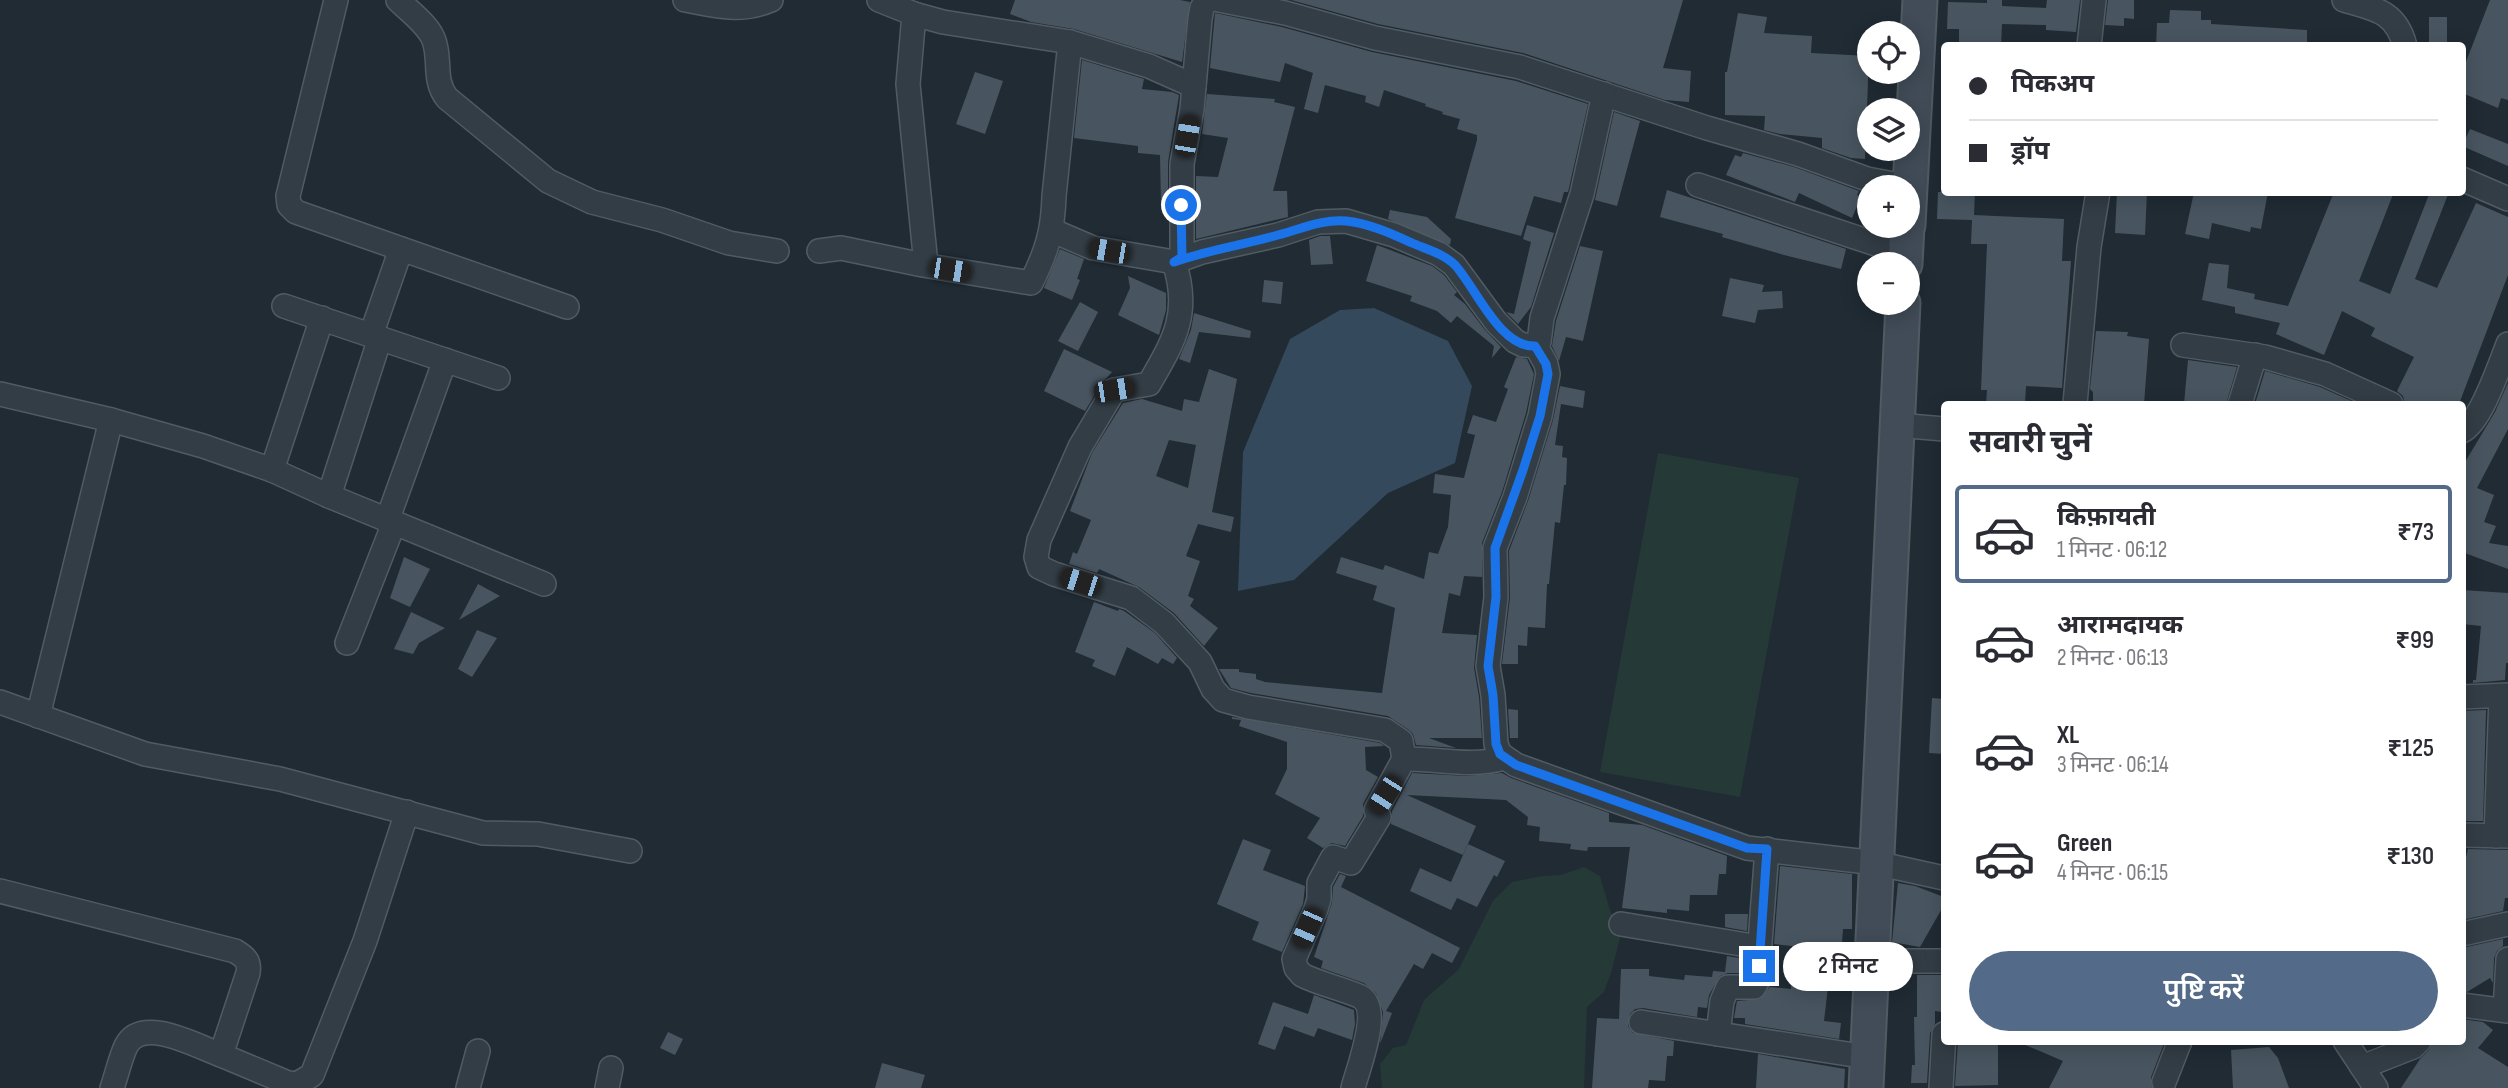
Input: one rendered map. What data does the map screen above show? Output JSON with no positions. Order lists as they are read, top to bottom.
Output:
{
  "page": {
    "map_buttons": ["+", "−"],
    "banner": ["पिकअप", "ड्रॉप"],
    "heading": "सवारी चुनें",
    "list": [
      {
        "name": "किफ़ायती",
        "note": "1 मिनट · 06:12",
        "value": "₹73"
      },
      {
        "name": "आरामदायक",
        "note": "2 मिनट · 06:13",
        "value": "₹99"
      },
      {
        "name": "XL",
        "note": "3 मिनट · 06:14",
        "value": "₹125"
      },
      {
        "name": "Green",
        "note": "4 मिनट · 06:15",
        "value": "₹130"
      }
    ],
    "buttons": "पुष्टि करें",
    "bubble": "2 मिनट"
  }
}
